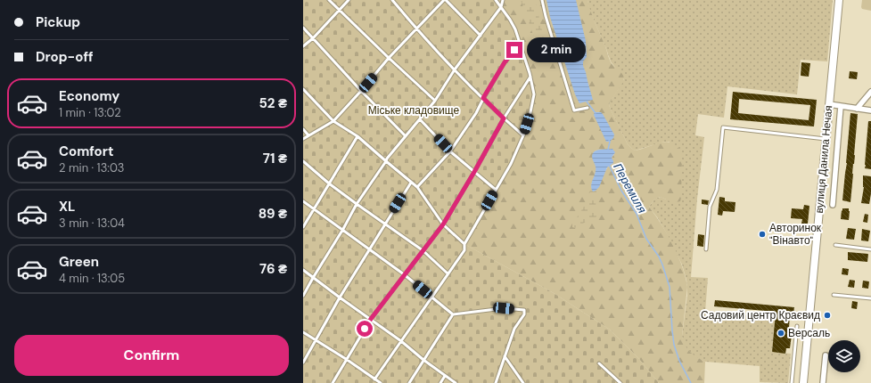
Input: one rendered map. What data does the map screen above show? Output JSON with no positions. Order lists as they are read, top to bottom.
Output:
{
  "streets": {
    "main road": ["вулиця Данила Нечая"]
  },
  "water": ["Перемиля"],
  "parks": ["Міське кладовище"],
  "places": ["Авторинок \"Вінавто\"", "Садовий центр Краєвид", "Версаль"],
  "page": {
    "banner": ["Pickup", "Drop-off"],
    "bubble": "2 min",
    "list": [
      {
        "name": "Economy",
        "note": "1 min · 13:02",
        "value": "52 ₴"
      },
      {
        "name": "Comfort",
        "note": "2 min · 13:03",
        "value": "71 ₴"
      },
      {
        "name": "XL",
        "note": "3 min · 13:04",
        "value": "89 ₴"
      },
      {
        "name": "Green",
        "note": "4 min · 13:05",
        "value": "76 ₴"
      }
    ],
    "buttons": "Confirm"
  }
}
